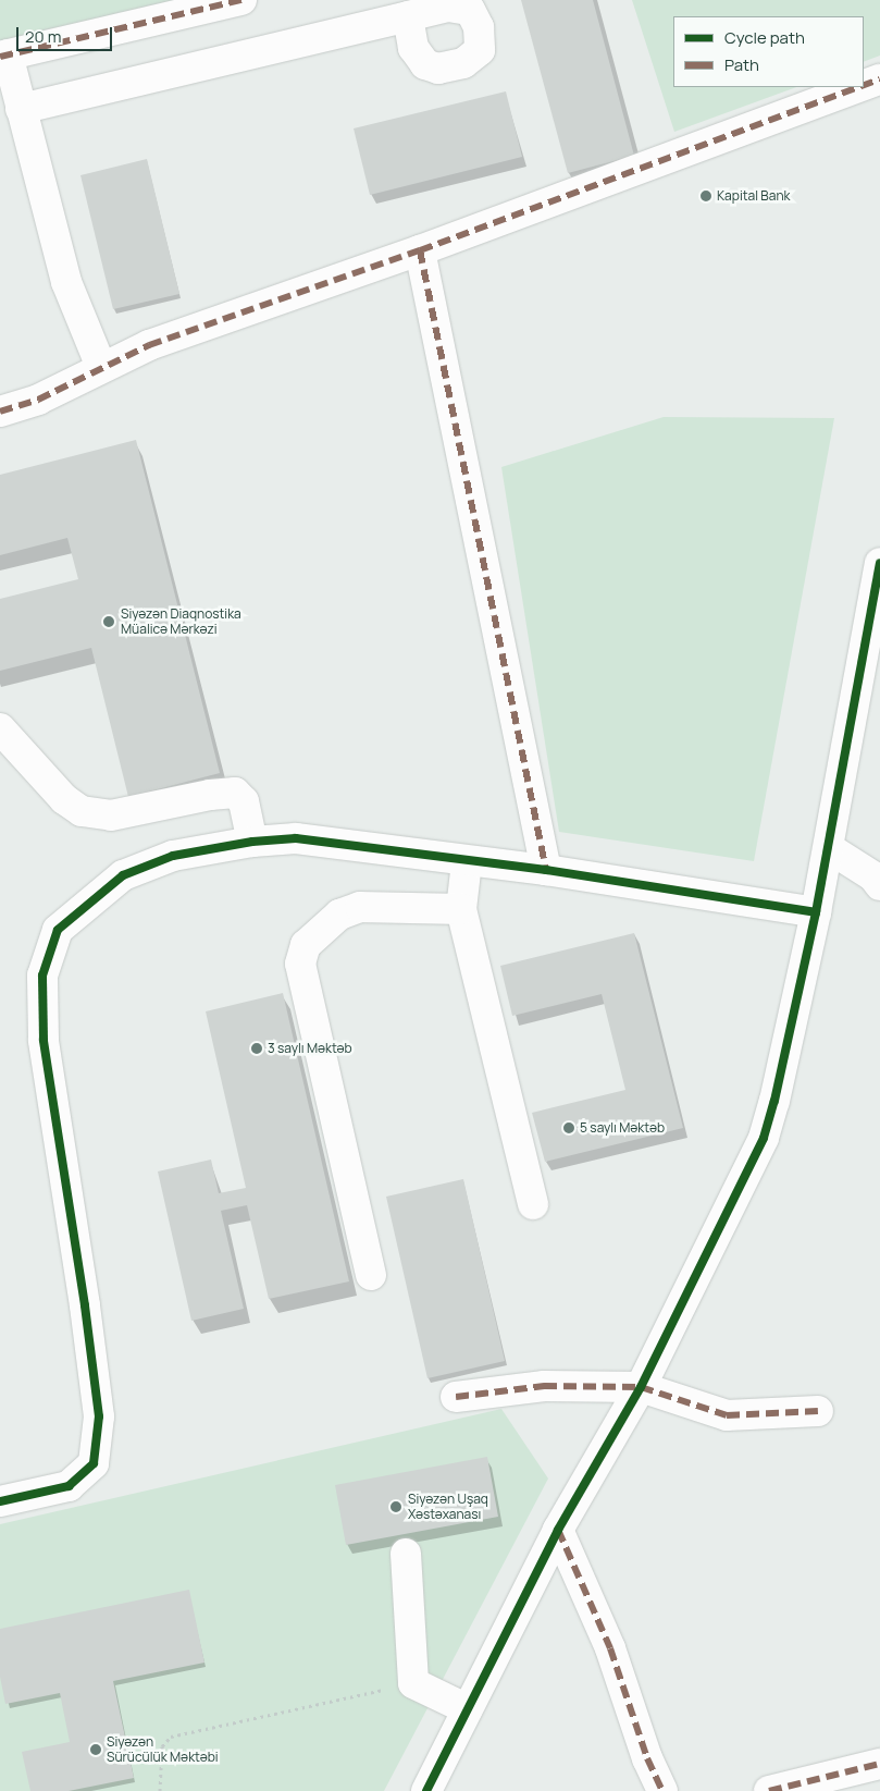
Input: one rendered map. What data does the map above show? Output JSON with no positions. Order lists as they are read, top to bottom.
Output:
{
  "places": [
    "Kapital Bank",
    "Siyəzən Diaqnostika Müalicə Mərkəzi",
    "3 saylı Məktəb",
    "5 saylı Məktəb",
    "Siyəzən Uşaq Xəstəxanası",
    "Siyəzən Sürücülük Məktəbi"
  ],
  "legend": ["Cycle path", "Path"],
  "scale_bar": "20 m"
}
